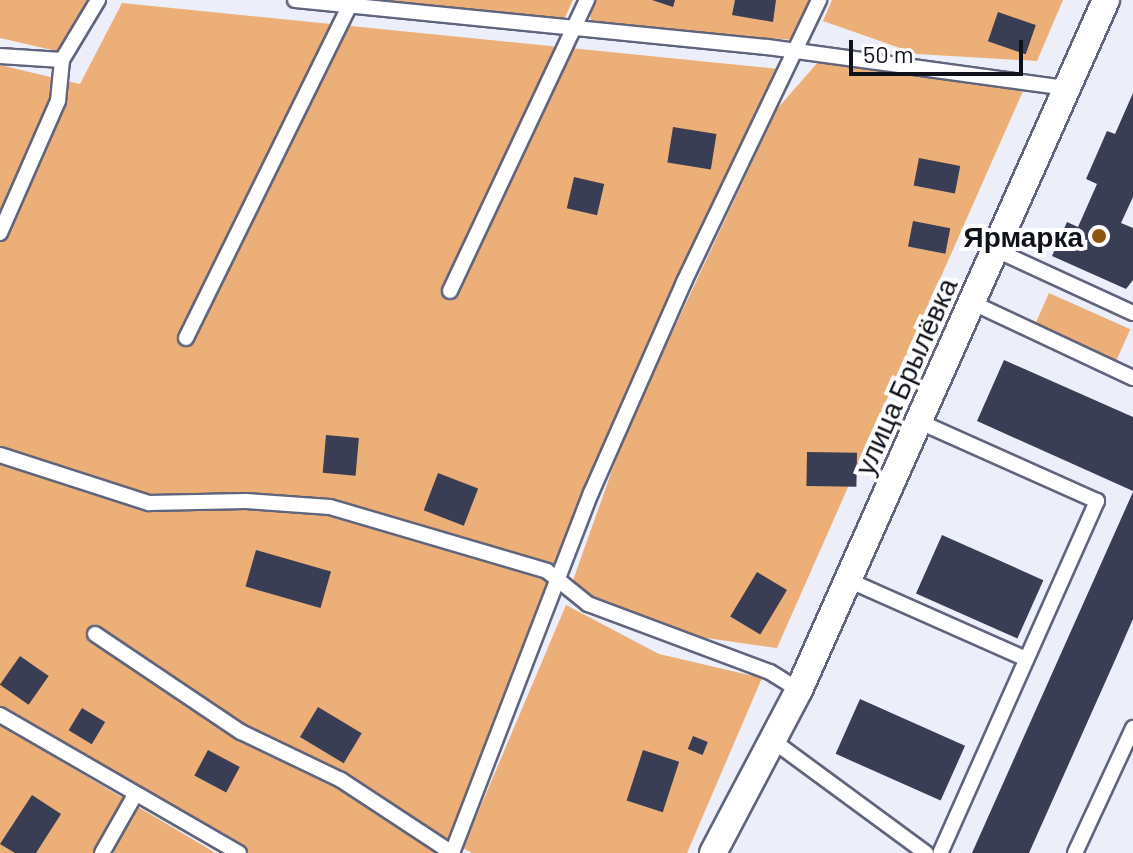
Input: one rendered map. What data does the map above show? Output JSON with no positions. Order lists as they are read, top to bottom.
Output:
{
  "streets": {
    "street": ["улица Брылёвка"]
  },
  "places": ["Ярмарка"],
  "scale_bar": "50 m"
}
